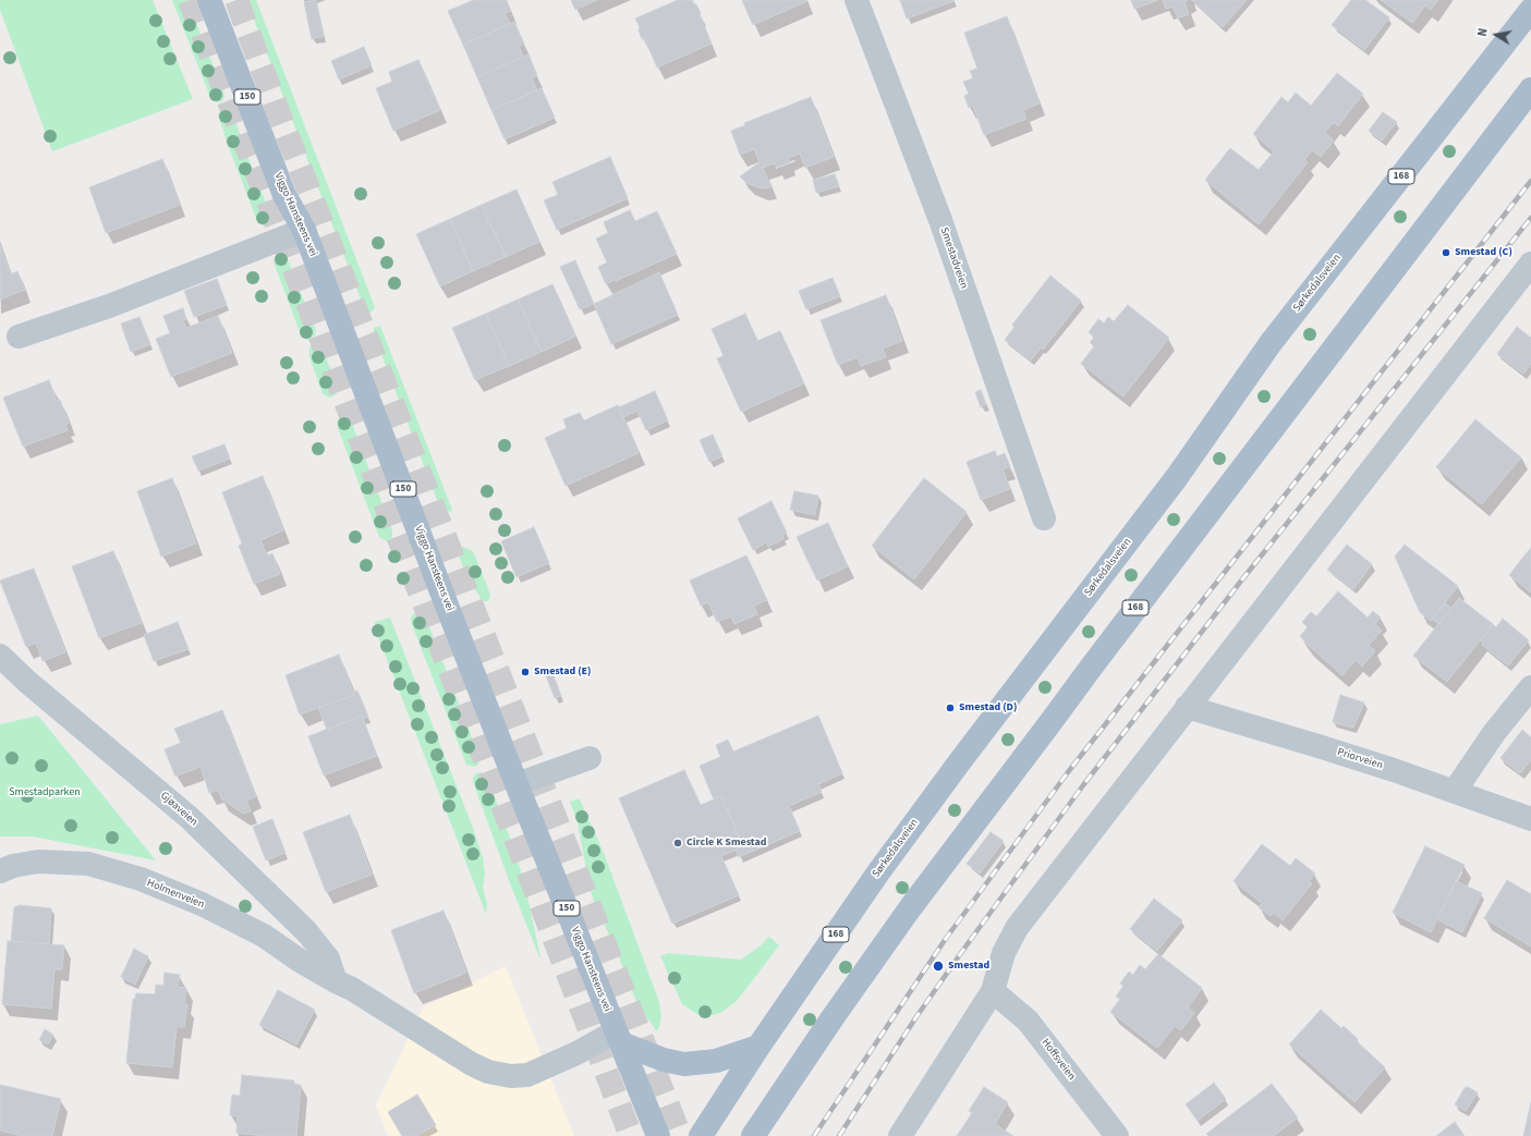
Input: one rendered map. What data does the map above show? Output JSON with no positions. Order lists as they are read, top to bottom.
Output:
{
  "streets": {
    "main road": [
      "150",
      "168",
      "Viggo Hansteens vei",
      "Sørkedalsveien"
    ],
    "street": [
      "Smestadveien",
      "Priorveien",
      "Gjøaveien",
      "Holmenveien",
      "Hoffsveien"
    ]
  },
  "crossings": [
    ["Viggo Hansteens vei", "Holmenveien"],
    ["Gjøaveien", "Holmenveien"]
  ],
  "parks": ["Smestadparken"],
  "places": [
    "Smestad (C)",
    "Smestad (E)",
    "Smestad (D)",
    "Circle K Smestad",
    "Smestad"
  ],
  "north": "left"
}
